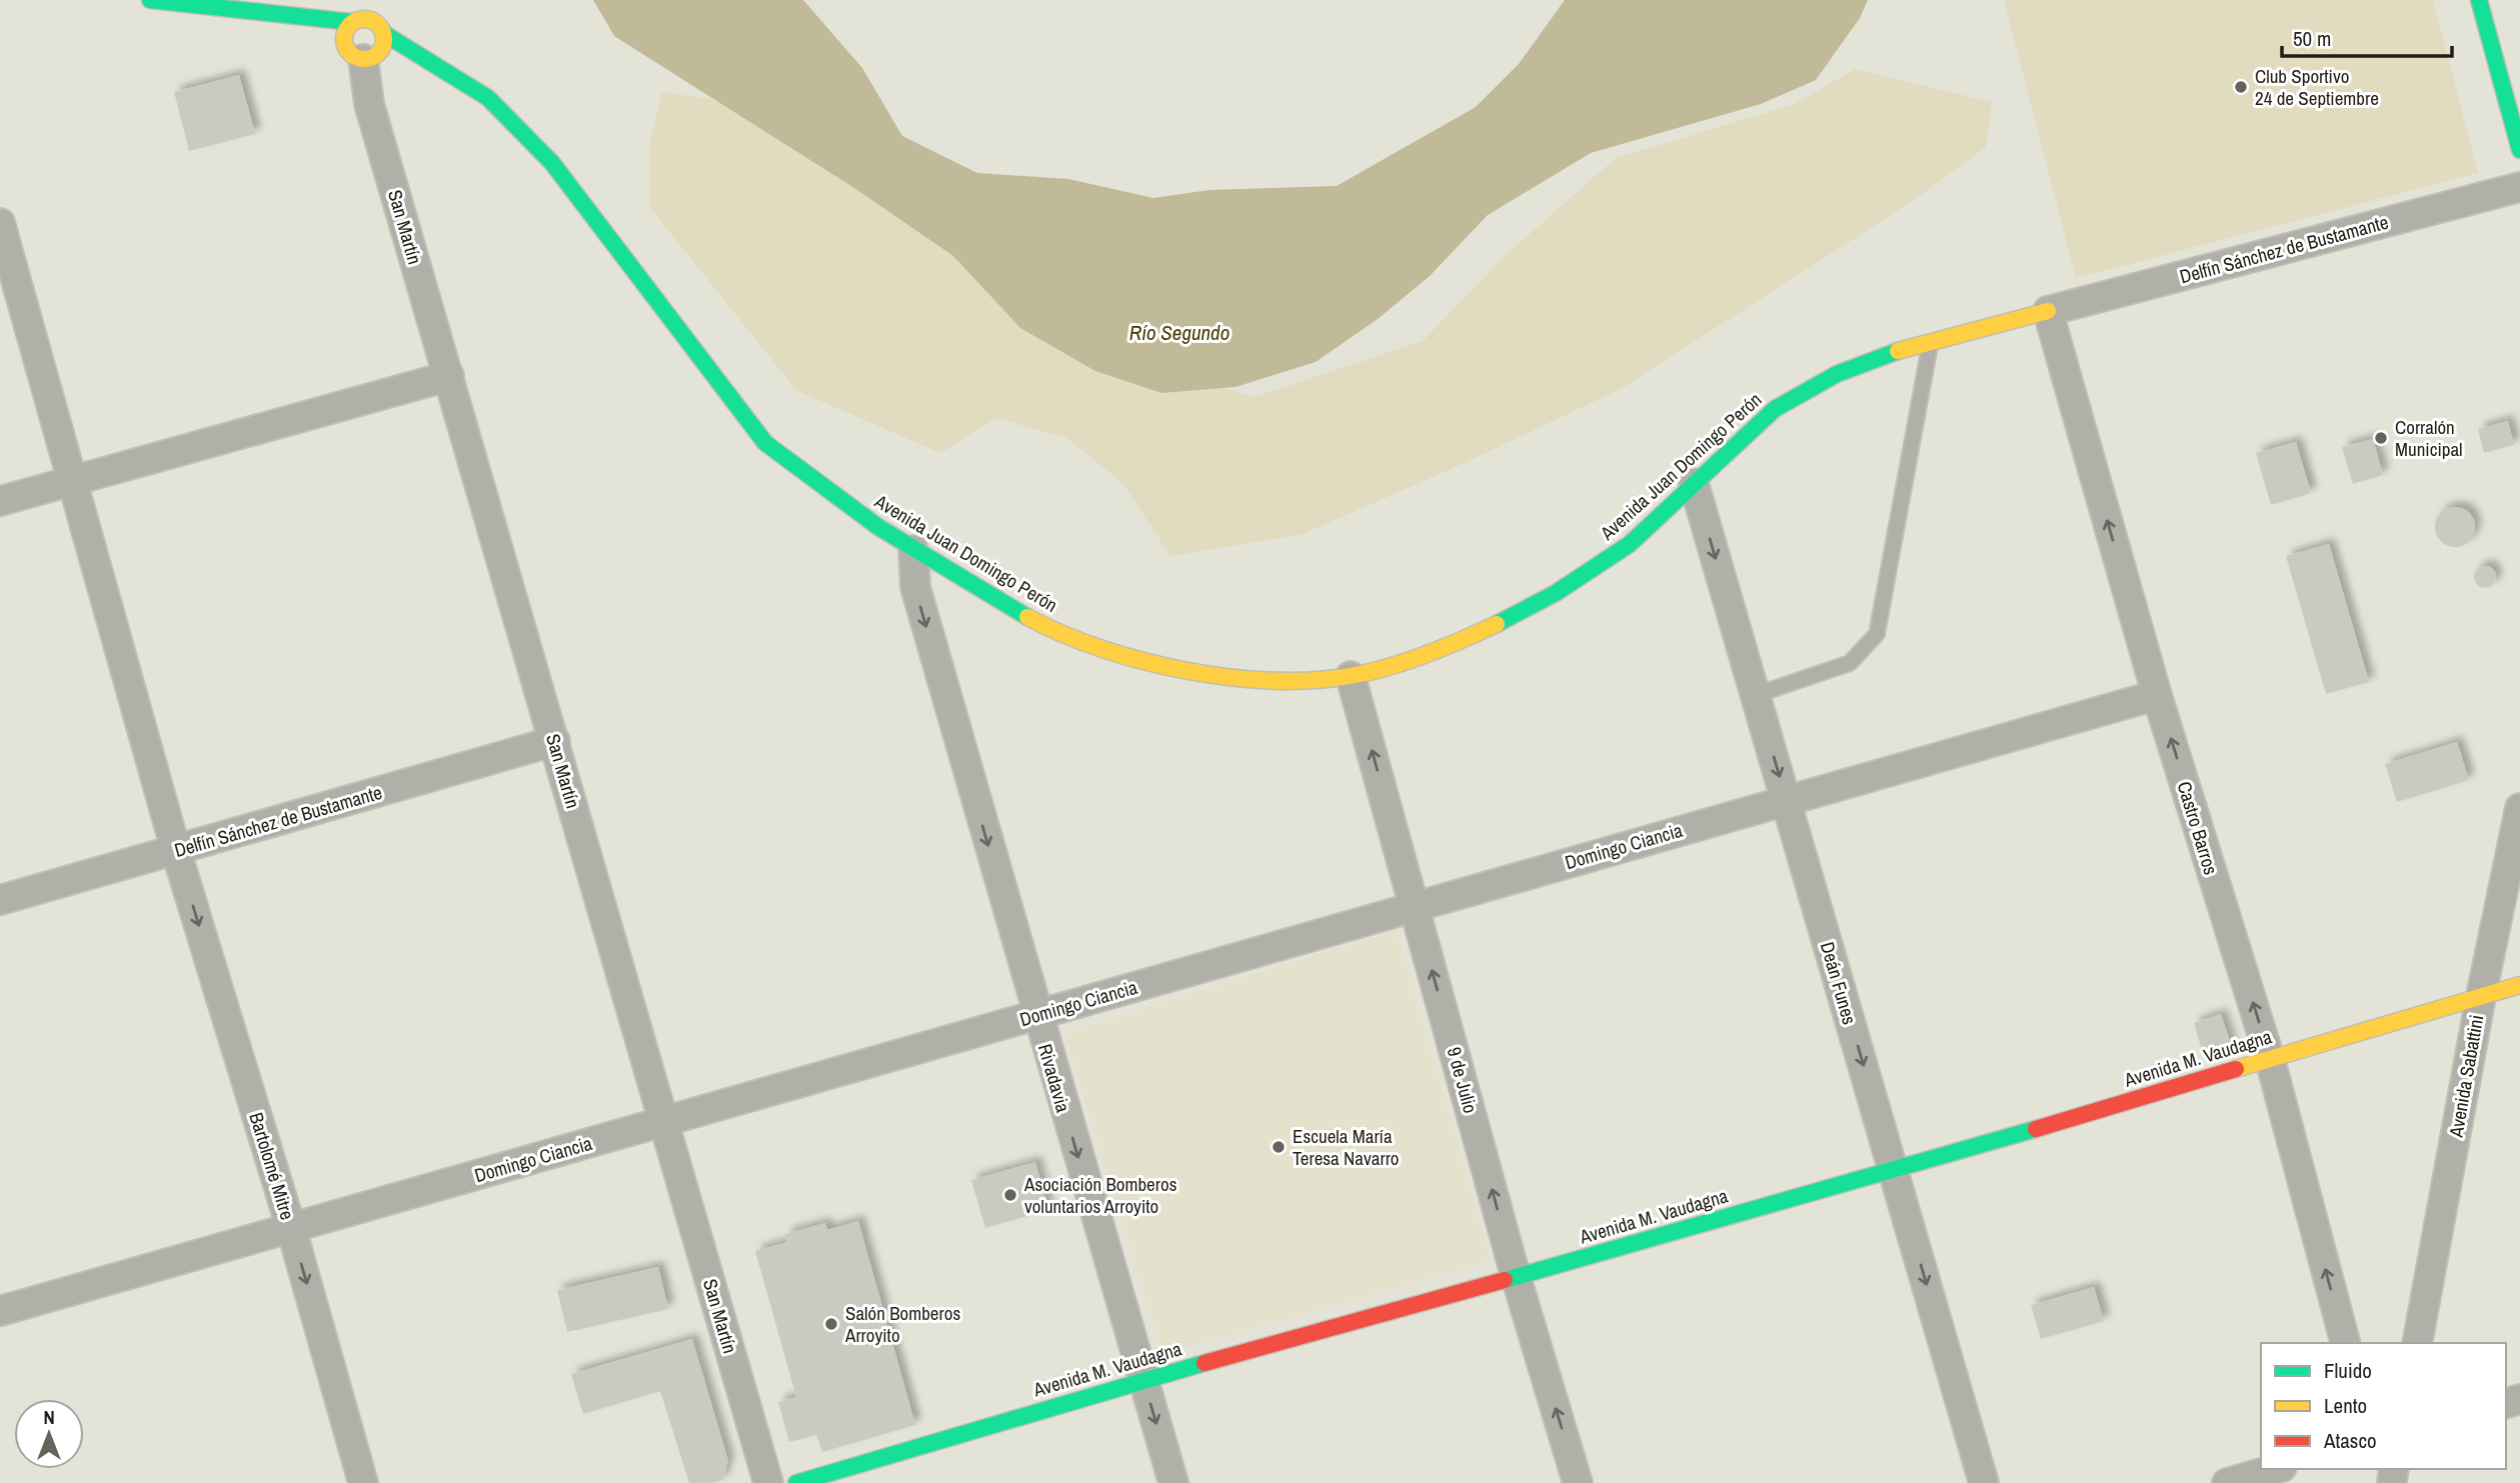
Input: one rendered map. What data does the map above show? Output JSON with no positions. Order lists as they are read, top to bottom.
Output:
{
  "streets": {
    "main road": ["Avenida Juan Domingo Perón", "Avenida M. Vaudagna"],
    "street": [
      "San Martín",
      "Delfín Sánchez de Bustamante",
      "Castro Barros",
      "Domingo Ciancia",
      "Deán Funes",
      "Avenida Sabattini",
      "Rivadavia",
      "9 de Julio",
      "Bartolomé Mitre"
    ]
  },
  "crossings": [
    ["San Martín", "Delfín Sánchez de Bustamante"],
    ["San Martín", "Domingo Ciancia"],
    ["Delfín Sánchez de Bustamante", "Avenida Juan Domingo Perón"],
    ["Delfín Sánchez de Bustamante", "Castro Barros"],
    ["Delfín Sánchez de Bustamante", "Bartolomé Mitre"],
    ["Avenida Juan Domingo Perón", "Castro Barros"],
    ["Avenida Juan Domingo Perón", "Deán Funes"],
    ["Avenida Juan Domingo Perón", "Rivadavia"],
    ["Avenida Juan Domingo Perón", "9 de Julio"],
    ["Castro Barros", "Domingo Ciancia"],
    ["Castro Barros", "Avenida M. Vaudagna"],
    ["Domingo Ciancia", "Deán Funes"],
    ["Domingo Ciancia", "Rivadavia"],
    ["Domingo Ciancia", "9 de Julio"],
    ["Domingo Ciancia", "Bartolomé Mitre"],
    ["Deán Funes", "Avenida M. Vaudagna"],
    ["Avenida M. Vaudagna", "Avenida Sabattini"],
    ["Avenida M. Vaudagna", "Rivadavia"],
    ["Avenida M. Vaudagna", "9 de Julio"]
  ],
  "one_way": [
    "Castro Barros",
    "Deán Funes",
    "Rivadavia",
    "9 de Julio",
    "Bartolomé Mitre"
  ],
  "water": ["Río Segundo"],
  "places": [
    "Club Sportivo 24 de Septiembre",
    "Corralón Municipal",
    "Escuela María Teresa Navarro",
    "Asociación Bomberos voluntarios Arroyito",
    "Salón Bomberos Arroyito"
  ],
  "legend": ["Fluido", "Lento", "Atasco"],
  "scale_bar": "50 m",
  "north": "top"
}
